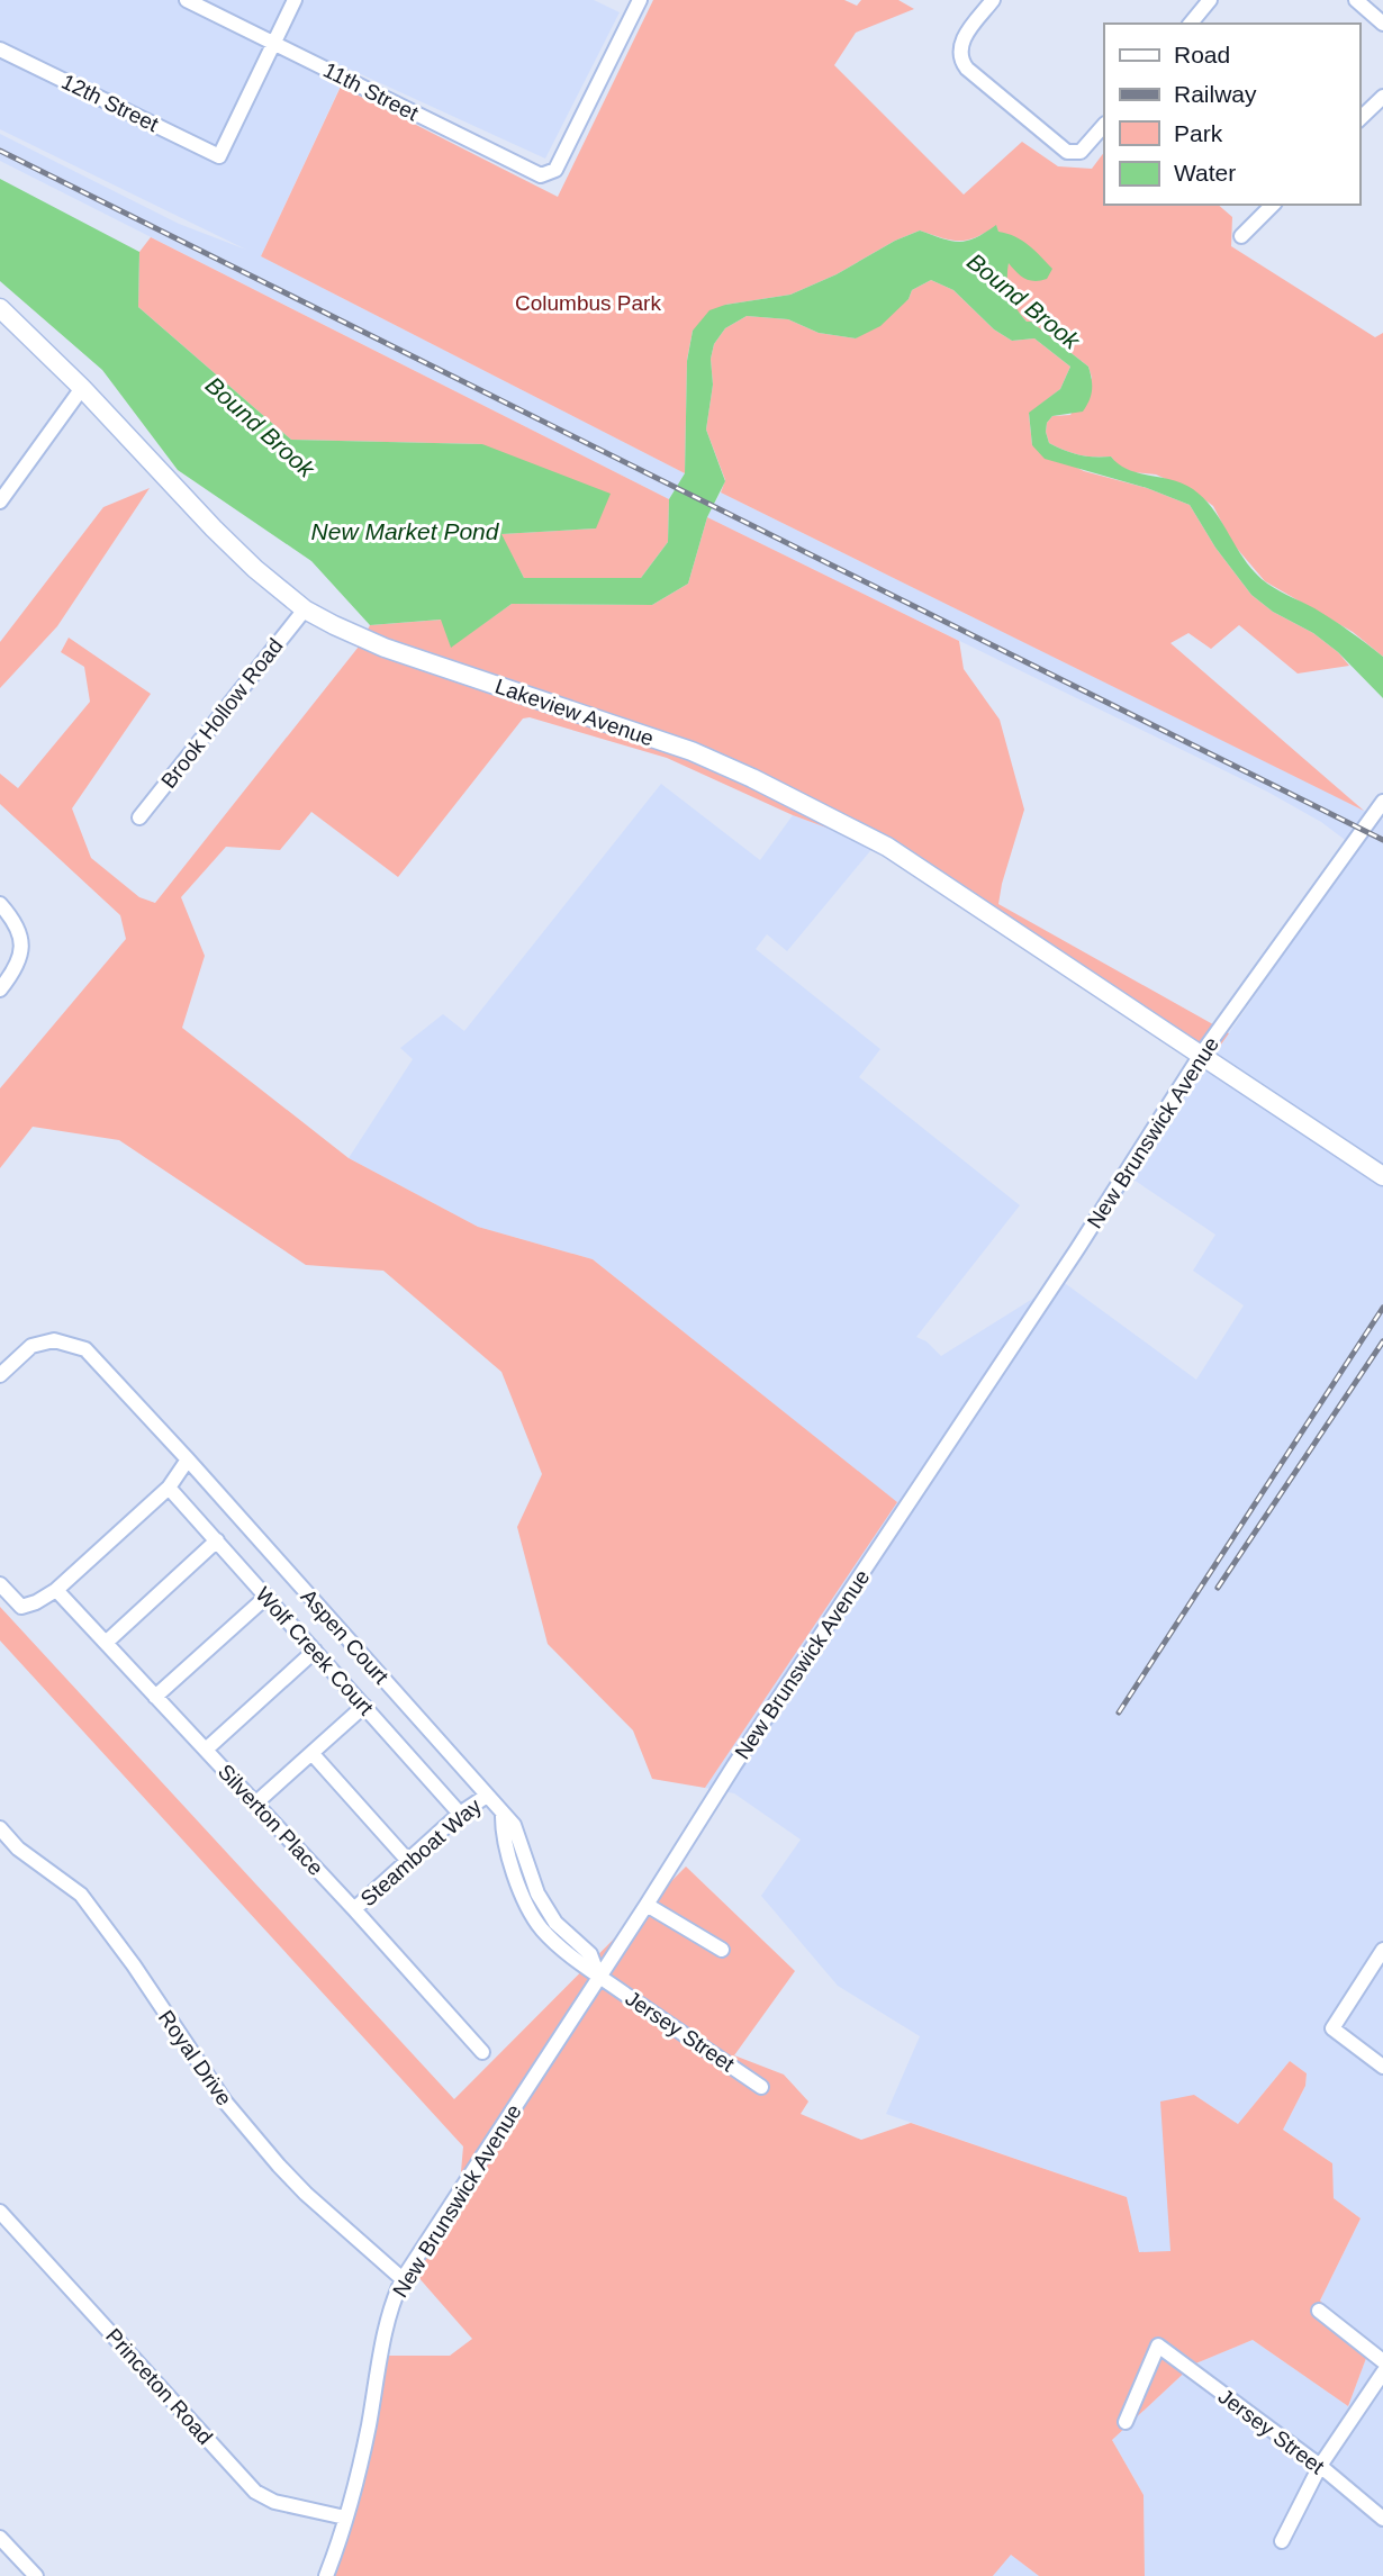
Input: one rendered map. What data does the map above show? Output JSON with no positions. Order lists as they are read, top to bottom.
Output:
{
  "streets": {
    "main road": ["Lakeview Avenue"],
    "street": [
      "11th Street",
      "12th Street",
      "Brook Hollow Road",
      "New Brunswick Avenue",
      "Aspen Court",
      "Wolf Creek Court",
      "Silverton Place",
      "Steamboat Way",
      "Jersey Street",
      "Royal Drive",
      "Princeton Road"
    ]
  },
  "crossings": [
    ["11th Street", "12th Street"],
    ["Lakeview Avenue", "Brook Hollow Road"],
    ["Lakeview Avenue", "New Brunswick Avenue"],
    ["New Brunswick Avenue", "Aspen Court"],
    ["New Brunswick Avenue", "Jersey Street"],
    ["New Brunswick Avenue", "Royal Drive"],
    ["New Brunswick Avenue", "Princeton Road"],
    ["Aspen Court", "Steamboat Way"],
    ["Aspen Court", "Jersey Street"],
    ["Wolf Creek Court", "Steamboat Way"],
    ["Silverton Place", "Steamboat Way"]
  ],
  "water": ["Bound Brook", "New Market Pond"],
  "parks": ["Columbus Park"],
  "legend": [
    "Road",
    "Railway",
    "Park",
    "Water"
  ]
}
